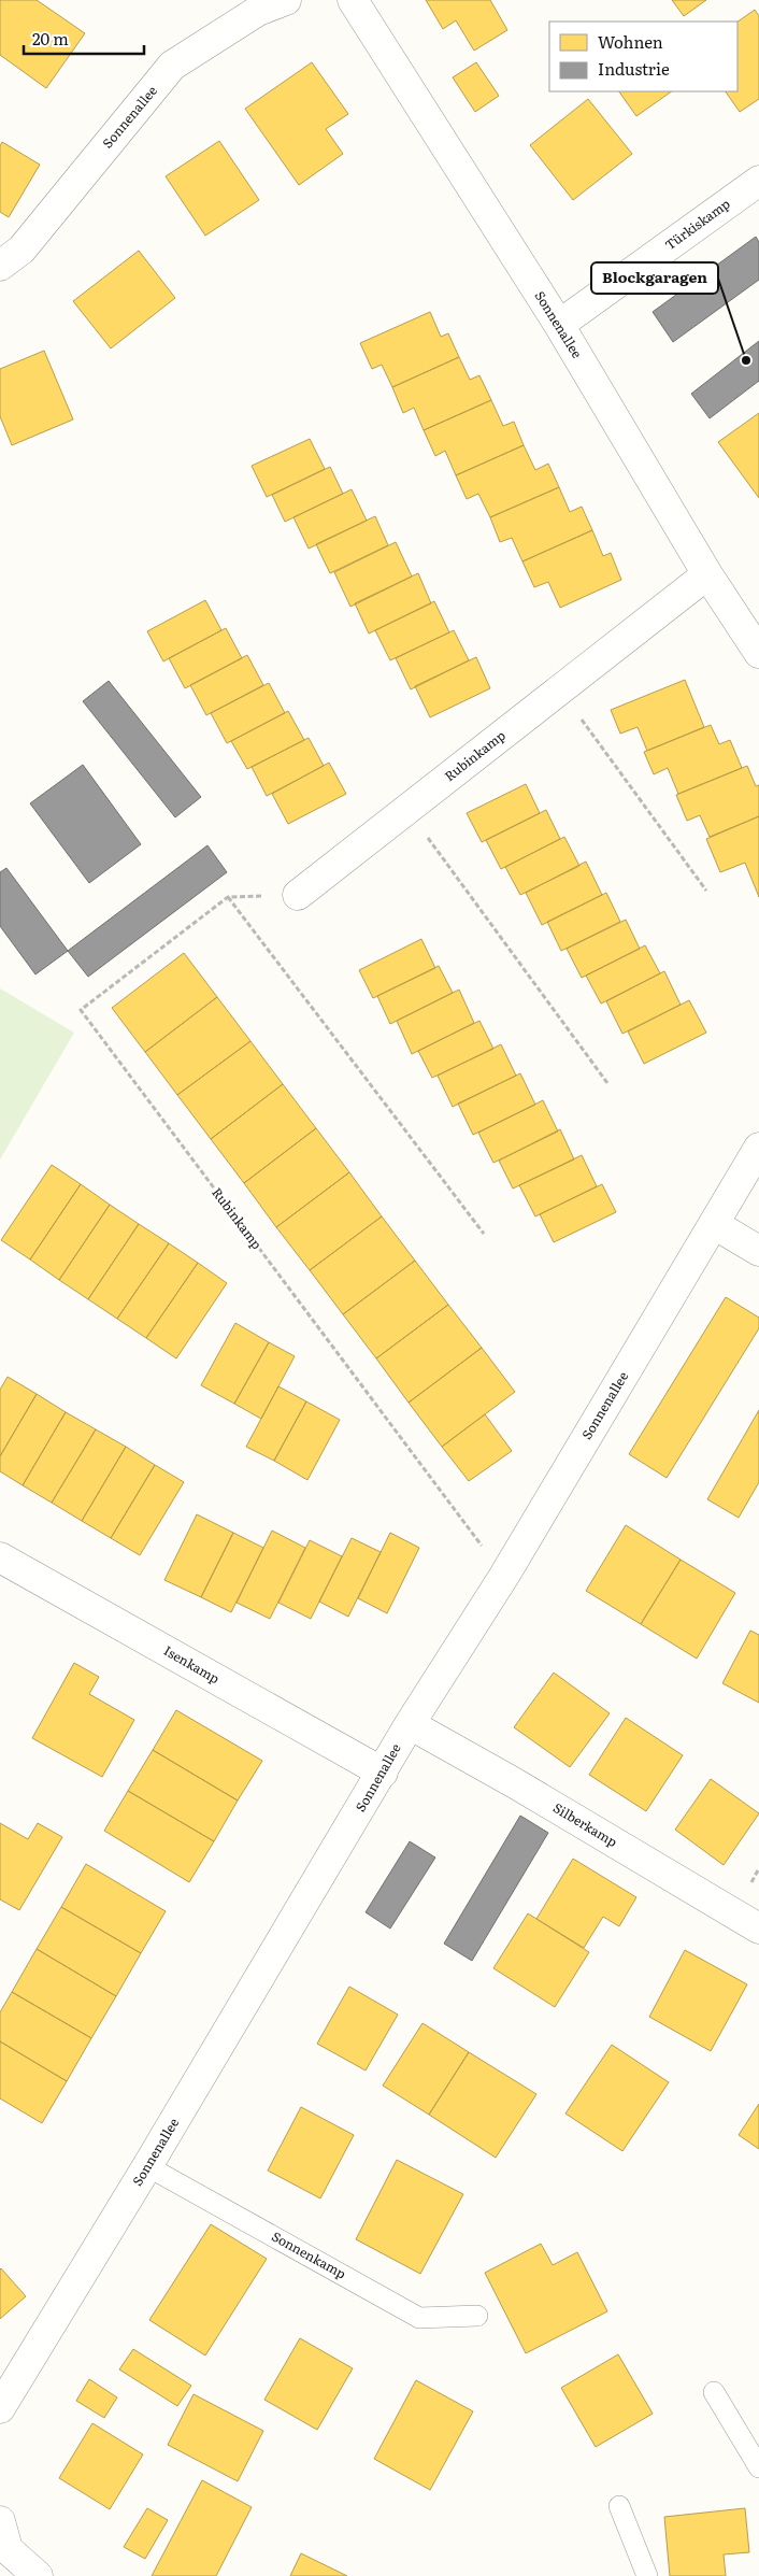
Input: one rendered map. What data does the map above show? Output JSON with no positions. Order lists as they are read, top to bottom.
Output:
{
  "streets": {
    "street": [
      "Sonnenallee",
      "Türkiskamp",
      "Rubinkamp",
      "Isenkamp",
      "Silberkamp"
    ],
    "lane": ["Sonnenkamp"]
  },
  "crossings": [
    ["Sonnenallee", "Türkiskamp"],
    ["Sonnenallee", "Rubinkamp"],
    ["Sonnenallee", "Isenkamp"],
    ["Sonnenallee", "Silberkamp"],
    ["Sonnenallee", "Sonnenkamp"]
  ],
  "places": ["Blockgaragen"],
  "legend": ["Wohnen", "Industrie"],
  "scale_bar": "20 m"
}
